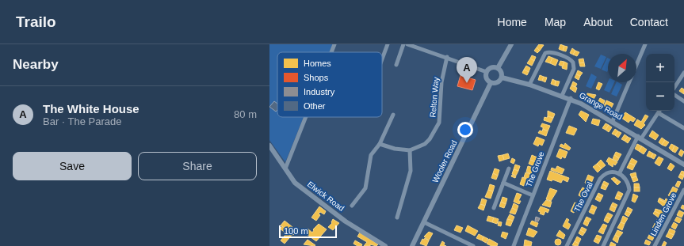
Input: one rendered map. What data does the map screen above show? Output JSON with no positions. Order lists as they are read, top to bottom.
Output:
{
  "streets": {
    "street": [
      "Relton Way",
      "Grange Road",
      "Wooler Road",
      "The Grove",
      "Elwick Road",
      "The Oval",
      "Linden Grove"
    ]
  },
  "crossings": [
    ["Grange Road", "Wooler Road"],
    ["Grange Road", "The Grove"]
  ],
  "legend": [
    "Homes",
    "Shops",
    "Industry",
    "Other"
  ],
  "scale_bar": "100 m",
  "north": "top right",
  "page": {
    "header": "Trailo",
    "nav": [
      "Home",
      "Map",
      "About",
      "Contact"
    ],
    "heading": "Nearby",
    "map_buttons": ["+", "−"],
    "pins": "A",
    "list": [
      {
        "mark": "A",
        "name": "The White House",
        "note": "Bar · The Parade",
        "value": "80 m"
      }
    ],
    "buttons": ["Save", "Share"],
    "scale": "100 m"
  }
}
